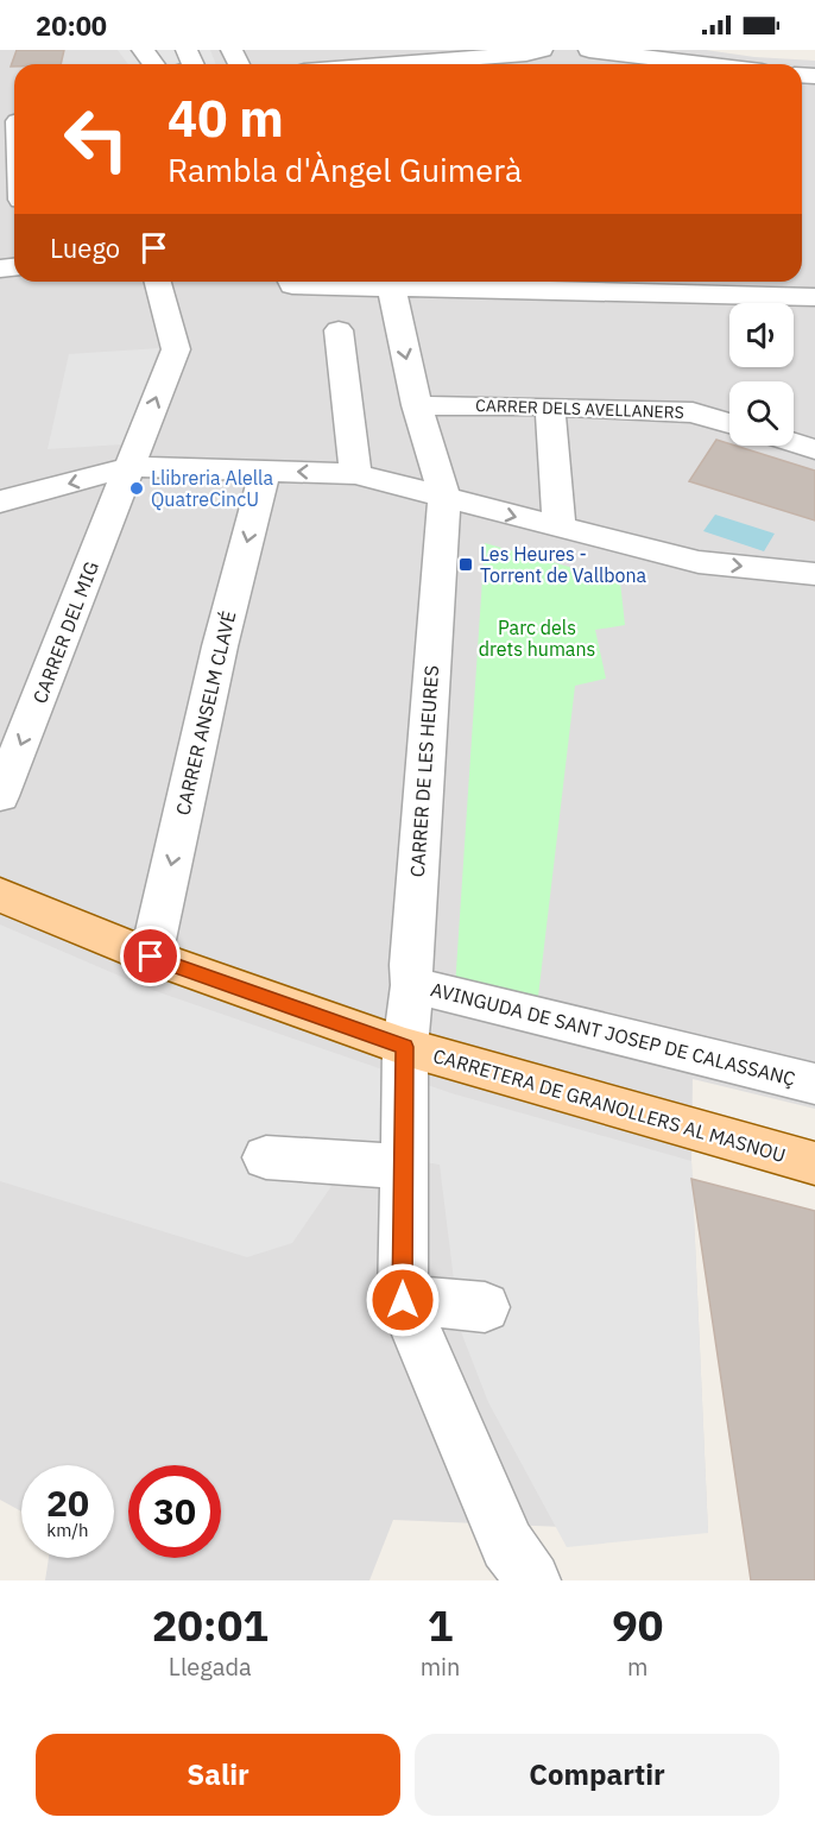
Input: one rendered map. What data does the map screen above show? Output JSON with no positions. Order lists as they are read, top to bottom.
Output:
{
  "streets": {
    "main road": ["CARRETERA DE GRANOLLERS AL MASNOU"],
    "street": [
      "CARRER DELS AVELLANERS",
      "CARRER DEL MIG",
      "CARRER ANSELM CLAVÉ",
      "CARRER DE LES HEURES",
      "AVINGUDA DE SANT JOSEP DE CALASSANÇ"
    ]
  },
  "crossings": [
    ["CARRER ANSELM CLAVÉ", "CARRETERA DE GRANOLLERS AL MASNOU"],
    ["CARRER DE LES HEURES", "AVINGUDA DE SANT JOSEP DE CALASSANÇ"],
    ["CARRER DE LES HEURES", "CARRETERA DE GRANOLLERS AL MASNOU"]
  ],
  "one_way": ["CARRER ANSELM CLAVÉ"],
  "parks": ["Parc dels drets humans"],
  "places": {
    "other": ["Llibreria Alella QuatreCincU"],
    "transit": ["Les Heures - Torrent de Vallbona"]
  },
  "page": {
    "status": "20:00",
    "turn": ["40 m", "Rambla d'Àngel Guimerà"],
    "then": "Luego",
    "speed": "20 km/h",
    "limit": "30",
    "eta": [
      "20:01",
      "Llegada",
      "1",
      "min",
      "90",
      "m"
    ],
    "buttons": ["Salir", "Compartir"]
  }
}
